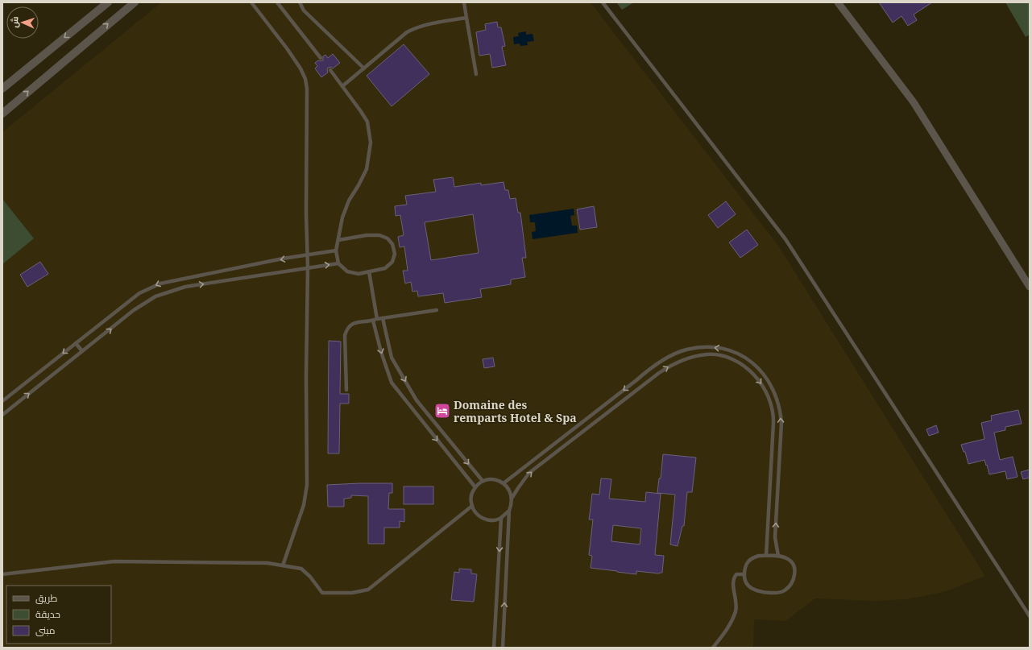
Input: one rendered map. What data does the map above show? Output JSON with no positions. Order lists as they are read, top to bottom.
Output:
{
  "places": {
    "hotel": ["Domaine des remparts Hotel & Spa"]
  },
  "legend": ["طريق", "حديقة", "مبنى"],
  "north": "left"
}
